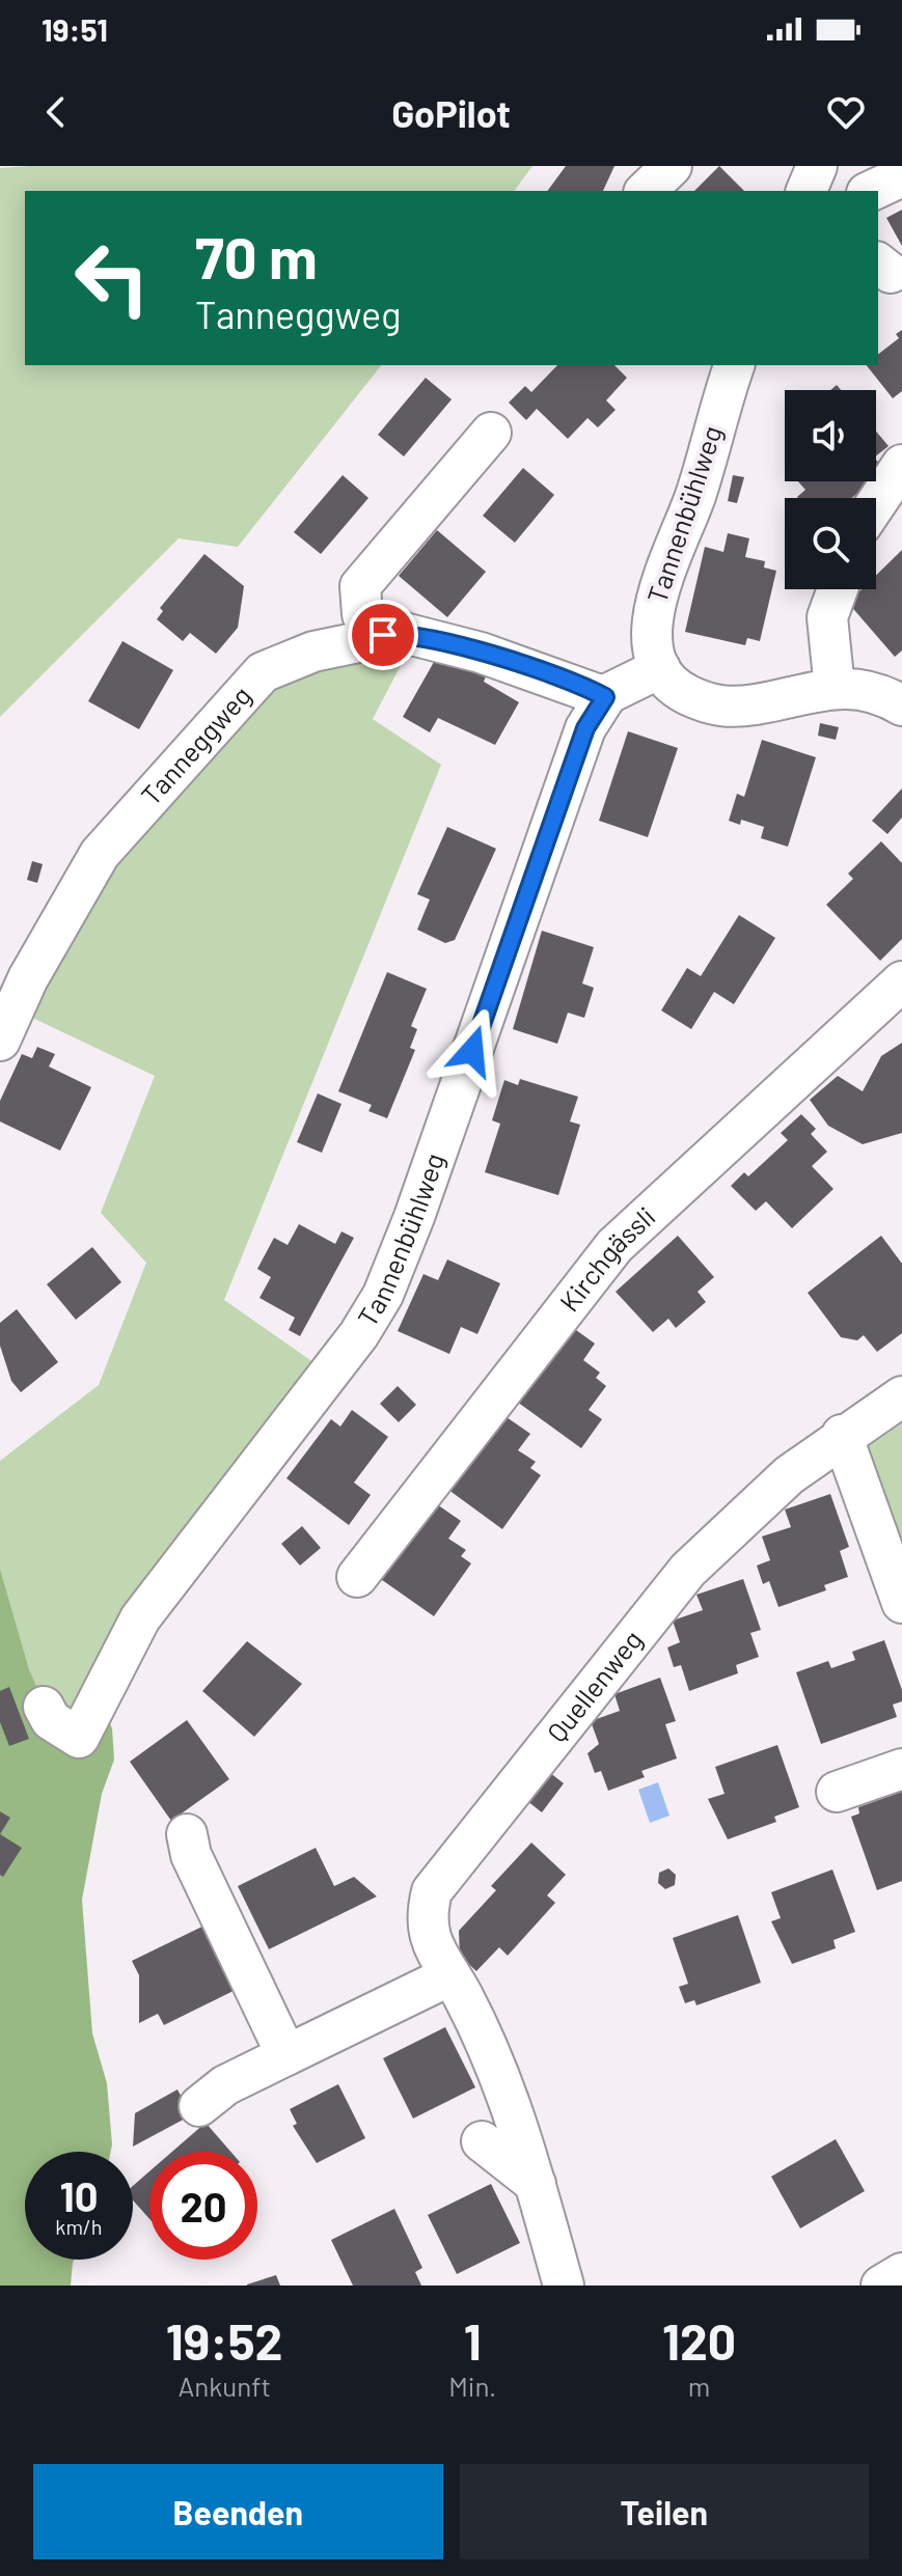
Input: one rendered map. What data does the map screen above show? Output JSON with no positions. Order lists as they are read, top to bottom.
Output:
{
  "streets": {
    "street": [
      "Tannenbühlweg",
      "Tanneggweg",
      "Kirchgässli",
      "Quellenweg"
    ]
  },
  "crossings": [
    ["Tannenbühlweg", "Tanneggweg"]
  ],
  "page": {
    "status": "19:51",
    "header": "GoPilot",
    "turn": ["70 m", "Tanneggweg"],
    "speed": "10 km/h",
    "limit": "20",
    "eta": [
      "19:52",
      "Ankunft",
      "1",
      "Min.",
      "120",
      "m"
    ],
    "buttons": ["Beenden", "Teilen"]
  }
}
